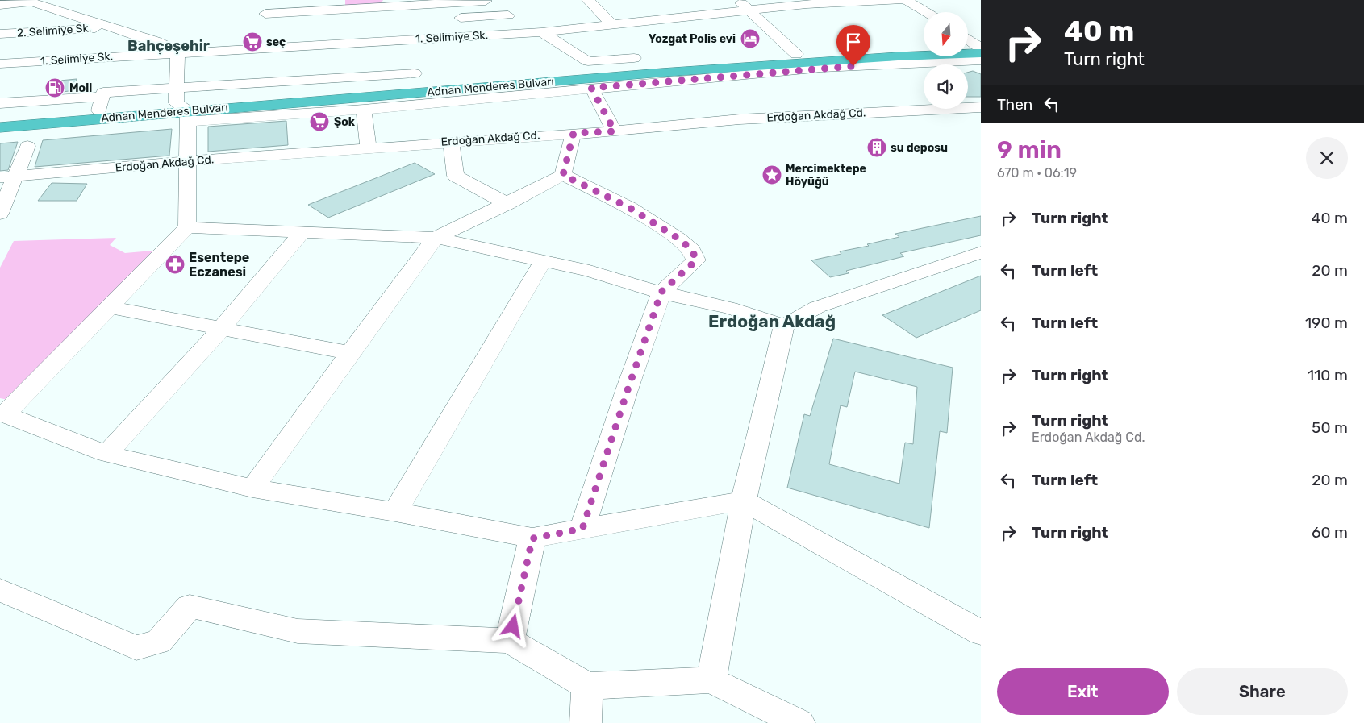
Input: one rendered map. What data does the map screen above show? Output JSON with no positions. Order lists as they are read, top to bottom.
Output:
{
  "streets": {
    "highway": ["Adnan Menderes Bulvarı"],
    "street": ["2. Selimiye Sk.", "1. Selimiye Sk.", "Erdoğan Akdağ Cd."]
  },
  "districts": ["Bahçeşehir", "Erdoğan Akdağ"],
  "places": {
    "hotel": ["Yozgat Polis evi"],
    "supermarket": ["seç", "Şok"],
    "fuel station": ["Moil"],
    "building": ["su deposu"],
    "place": ["Mercimektepe Höyüğü"],
    "pharmacy": ["Esentepe Eczanesi"]
  },
  "north": "bottom",
  "page": {
    "turn": ["40 m", "Turn right"],
    "then": "Then",
    "heading": ["9 min", "670 m · 06:19"],
    "list": [
      {
        "name": "Turn right",
        "value": "40 m"
      },
      {
        "name": "Turn left",
        "value": "20 m"
      },
      {
        "name": "Turn left",
        "value": "190 m"
      },
      {
        "name": "Turn right",
        "value": "110 m"
      },
      {
        "name": "Turn right",
        "note": "Erdoğan Akdağ Cd.",
        "value": "50 m"
      },
      {
        "name": "Turn left",
        "value": "20 m"
      },
      {
        "name": "Turn right",
        "value": "60 m"
      }
    ],
    "buttons": ["Exit", "Share"]
  }
}
